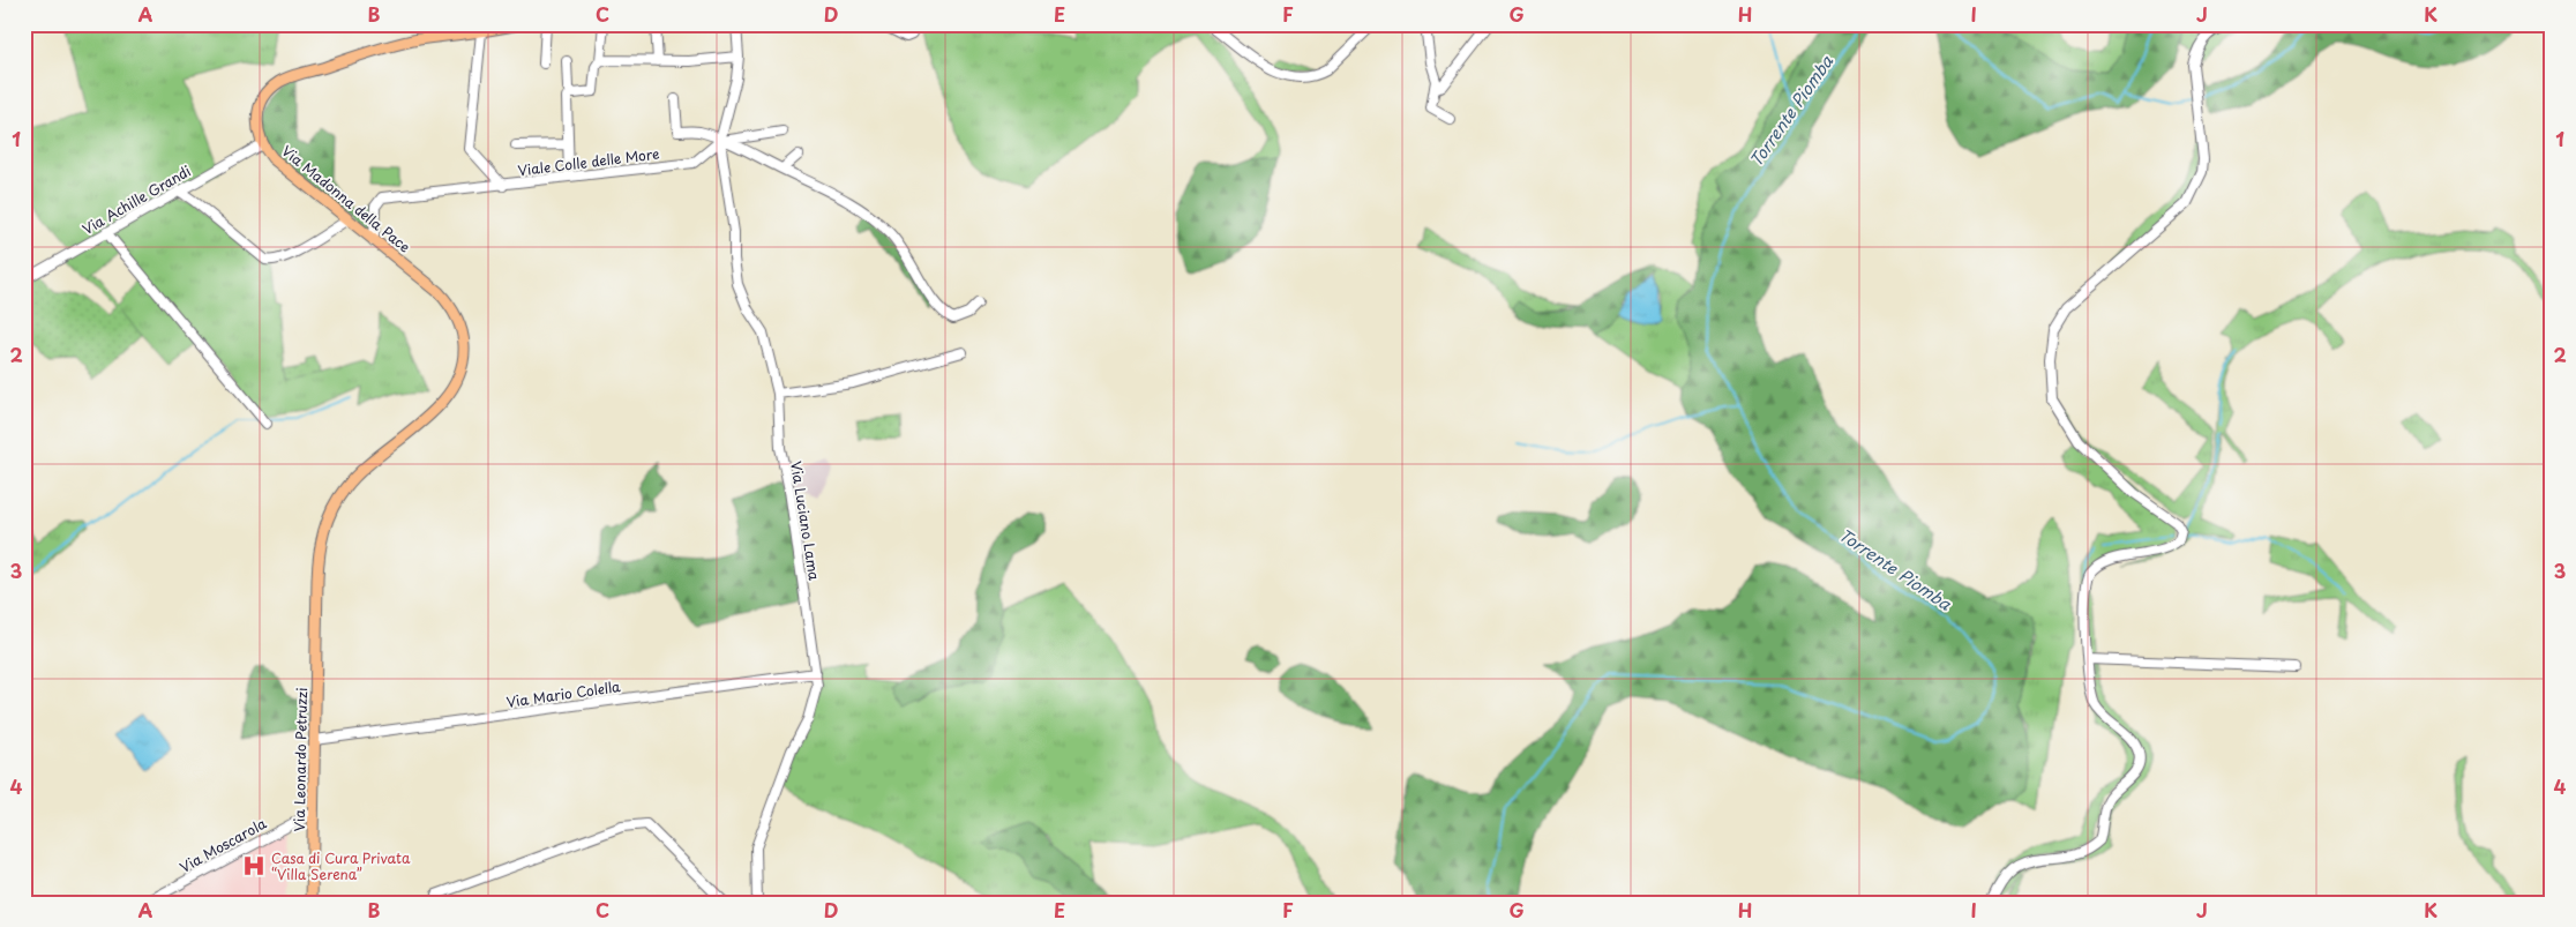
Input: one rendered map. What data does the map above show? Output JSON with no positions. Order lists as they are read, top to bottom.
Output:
{
  "streets": {
    "main road": ["Via Madonna della Pace", "Via Leonardo Petruzzi"],
    "street": [
      "Viale Colle delle More",
      "Via Achille Grandi",
      "Via Luciano Lama",
      "Via Mario Colella",
      "Via Moscarola"
    ]
  },
  "crossings": [
    ["Viale Colle delle More", "Via Madonna della Pace"],
    ["Viale Colle delle More", "Via Luciano Lama"],
    ["Via Madonna della Pace", "Via Achille Grandi"],
    ["Via Madonna della Pace", "Via Leonardo Petruzzi"],
    ["Via Luciano Lama", "Via Mario Colella"],
    ["Via Mario Colella", "Via Leonardo Petruzzi"],
    ["Via Leonardo Petruzzi", "Via Moscarola"]
  ],
  "water": ["Torrente Piomba"],
  "places": {
    "hospital": ["Casa di Cura Privata “Villa Serena”"]
  },
  "grid": {
    "columns": [
      "A",
      "B",
      "C",
      "D",
      "E",
      "F",
      "G",
      "H",
      "I",
      "J",
      "K"
    ],
    "rows": [
      "1",
      "2",
      "3",
      "4"
    ]
  }
}
